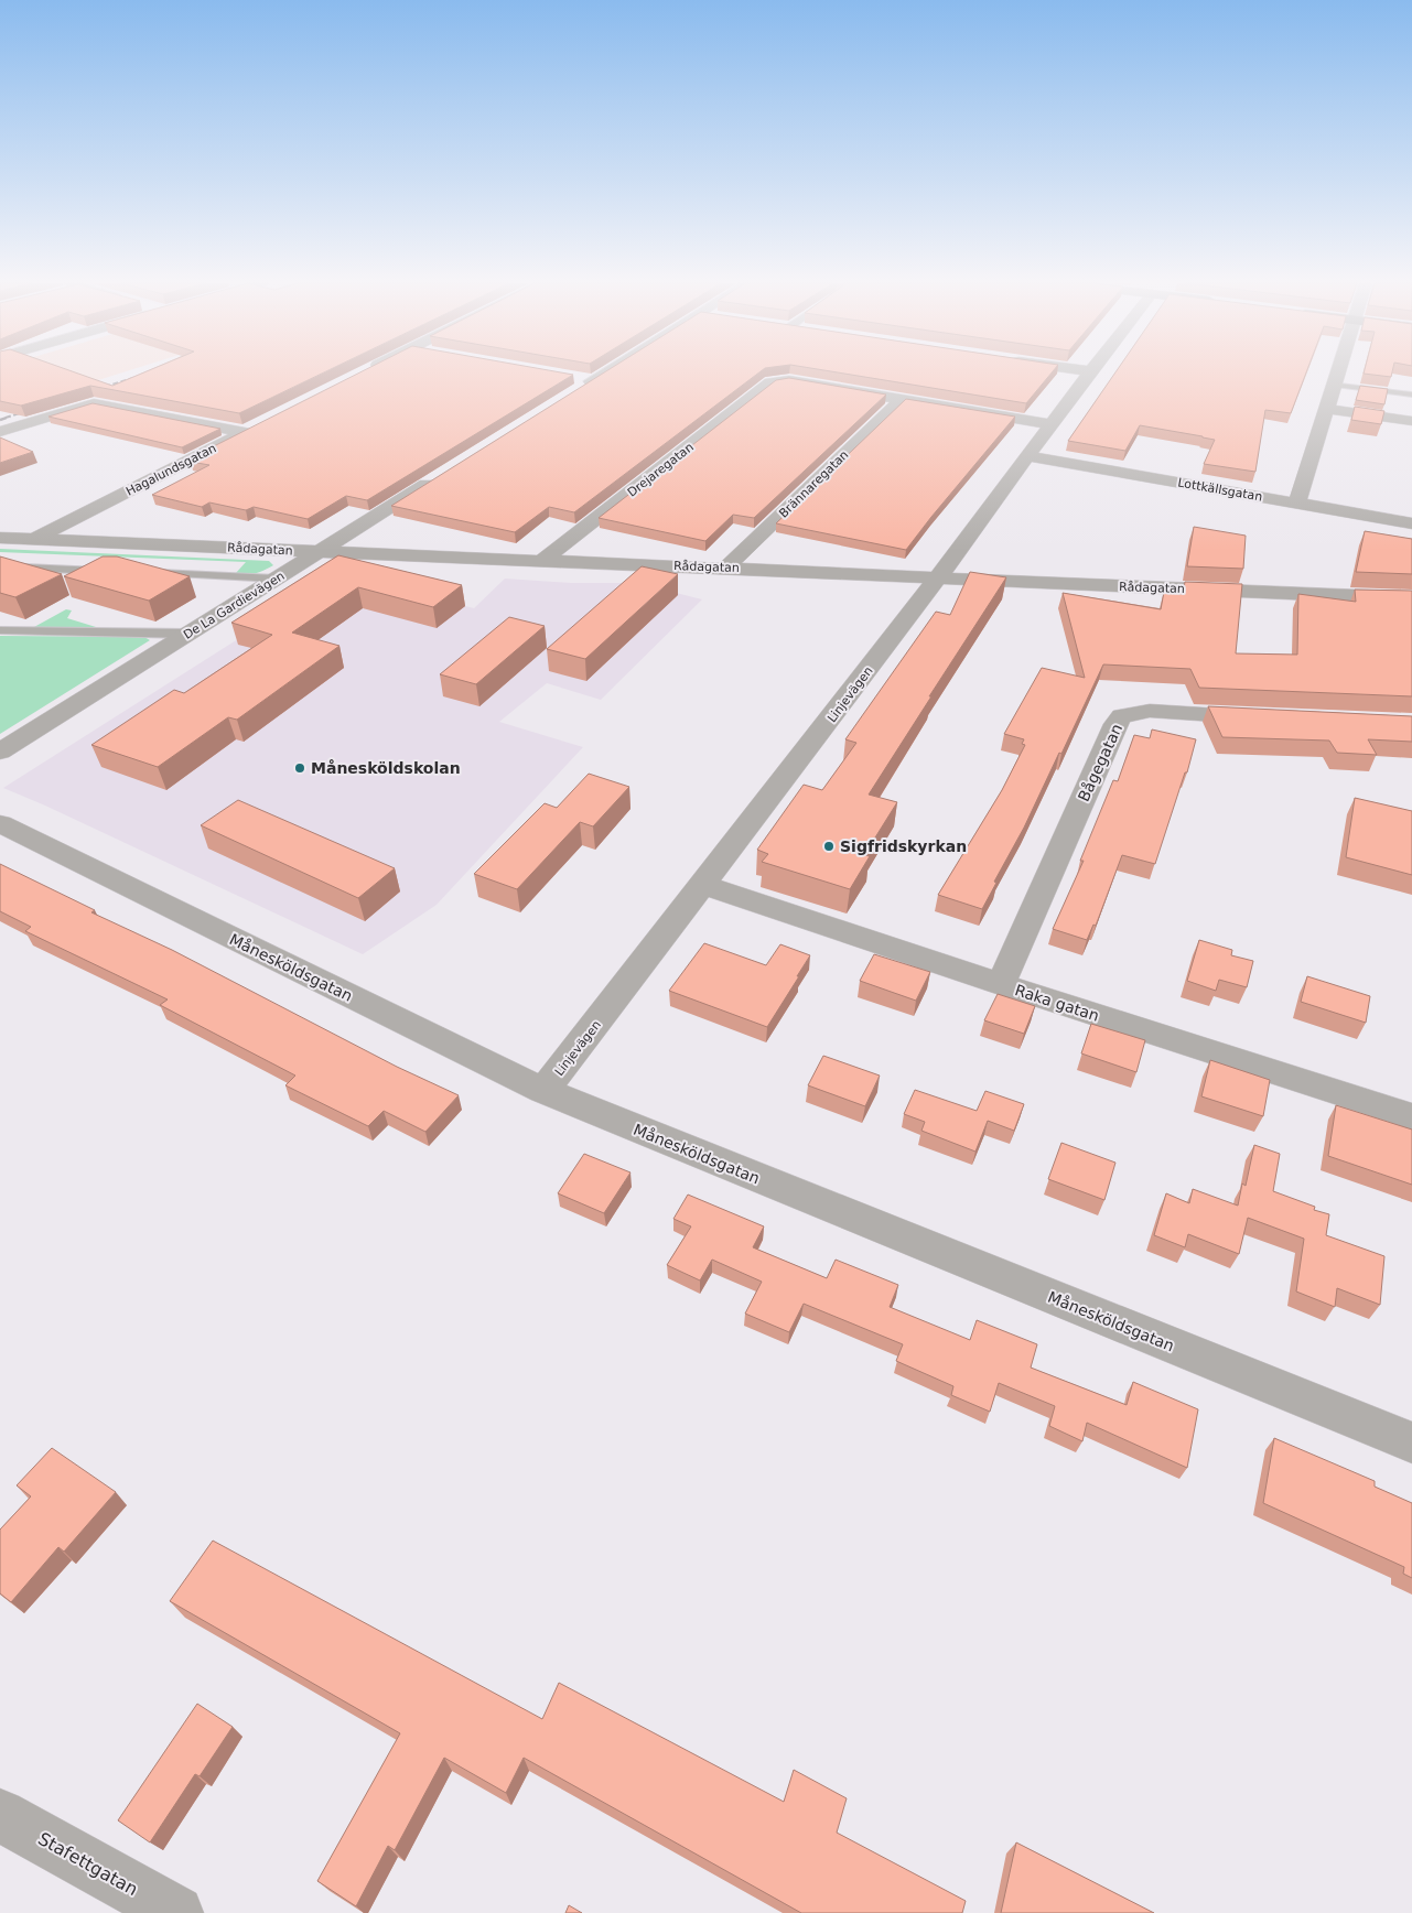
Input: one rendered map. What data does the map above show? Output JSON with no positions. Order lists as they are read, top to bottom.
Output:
{
  "streets": {
    "street": [
      "Hagalundsgatan",
      "Drejaregatan",
      "Brännaregatan",
      "Lottkällsgatan",
      "Rådagatan",
      "De La Gardievägen",
      "Linjevägen",
      "Bågegatan",
      "Månesköldsgatan",
      "Raka gatan",
      "Stafettgatan"
    ]
  },
  "crossings": [
    ["Hagalundsgatan", "Rådagatan"],
    ["Drejaregatan", "Brännaregatan"],
    ["Drejaregatan", "Rådagatan"],
    ["Brännaregatan", "Rådagatan"],
    ["Lottkällsgatan", "Linjevägen"],
    ["Rådagatan", "De La Gardievägen"],
    ["Rådagatan", "Linjevägen"],
    ["Linjevägen", "Månesköldsgatan"],
    ["Linjevägen", "Raka gatan"],
    ["Bågegatan", "Raka gatan"]
  ],
  "places": ["Månesköldskolan", "Sigfridskyrkan"]
}
